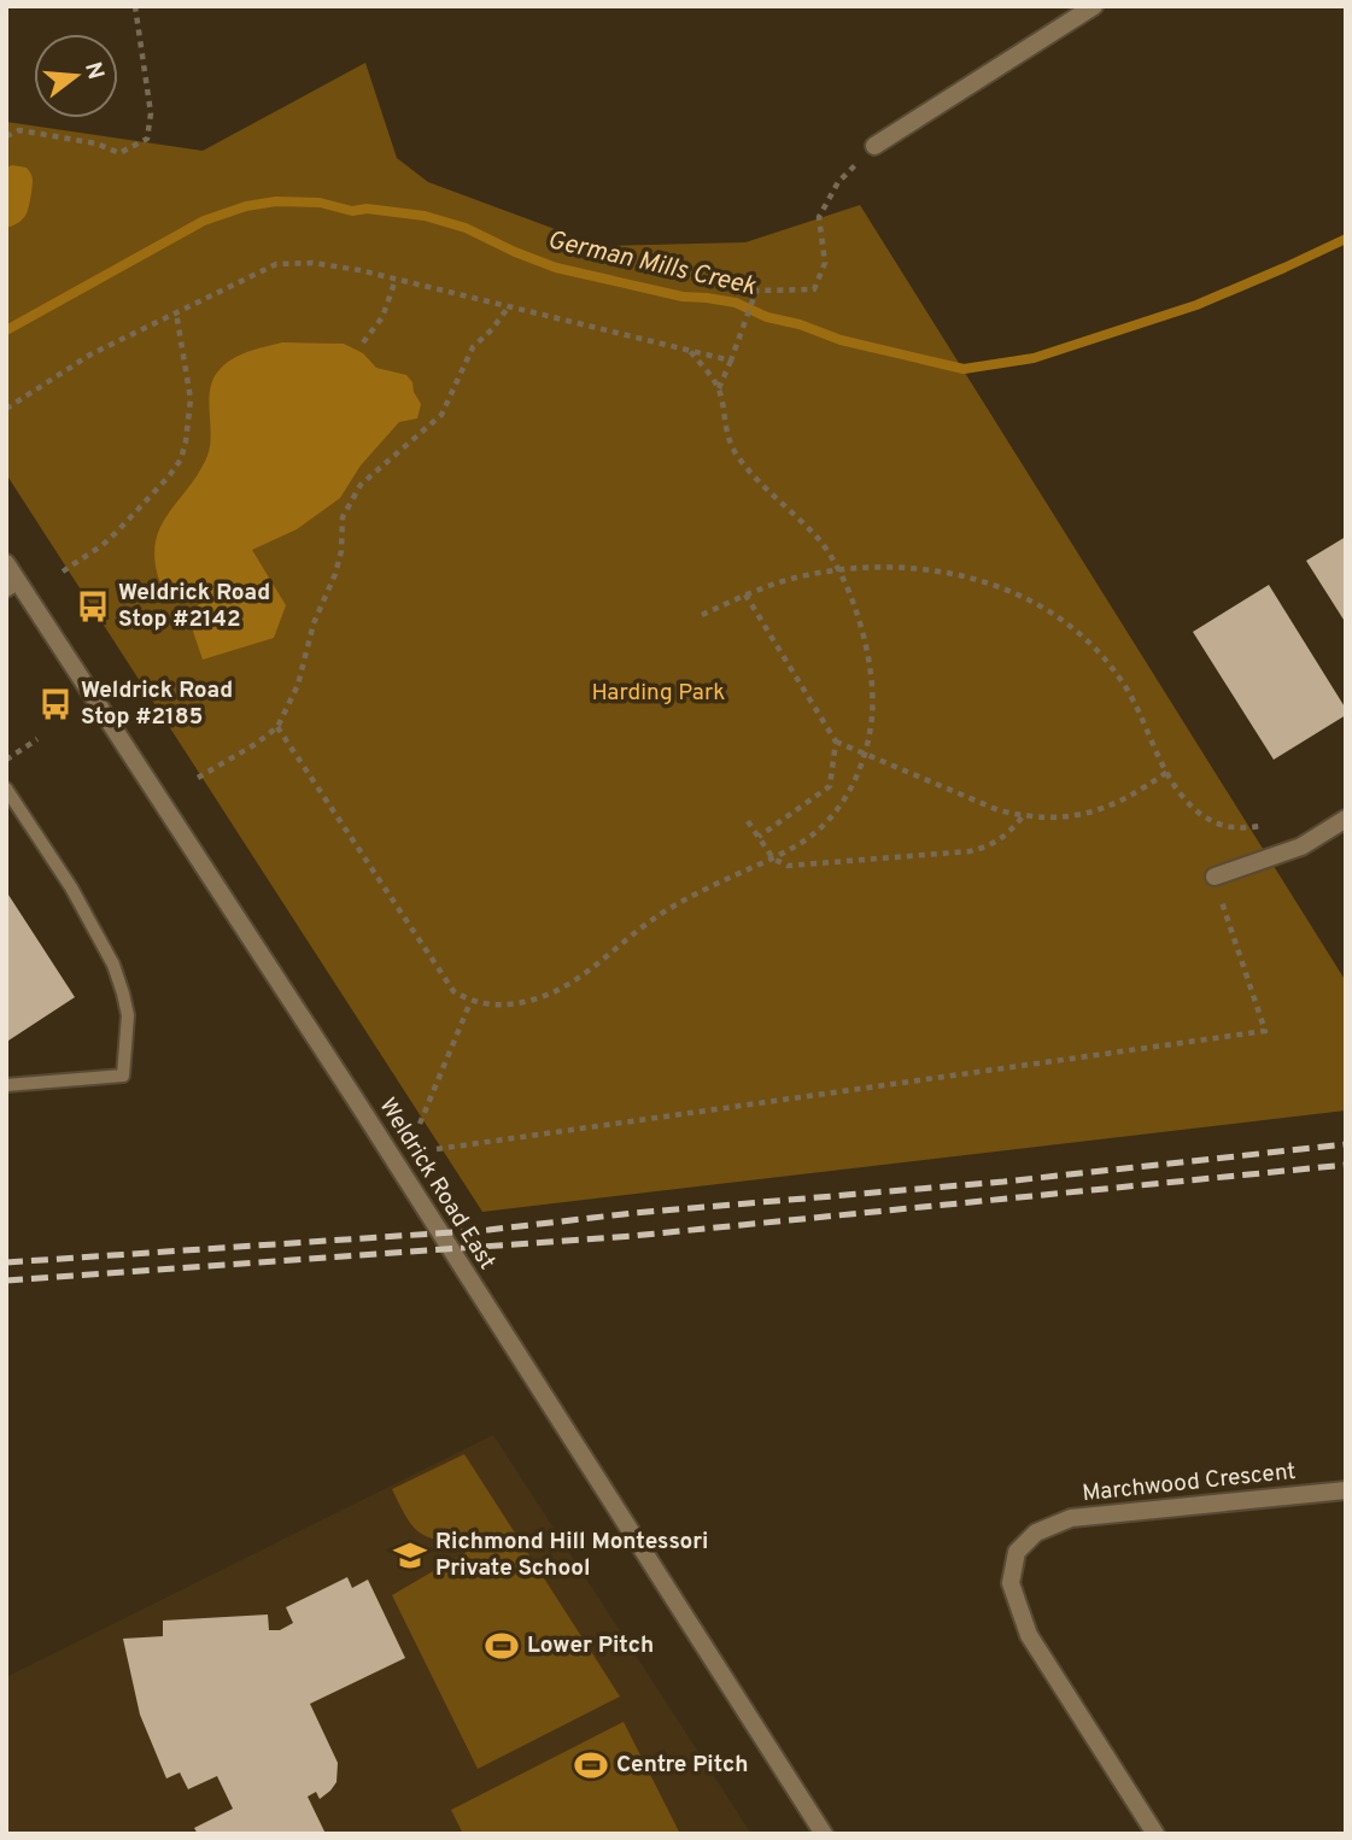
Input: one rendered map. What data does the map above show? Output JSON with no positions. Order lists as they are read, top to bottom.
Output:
{
  "streets": {
    "street": ["Weldrick Road East", "Marchwood Crescent"]
  },
  "water": ["German Mills Creek"],
  "parks": ["Harding Park"],
  "places": {
    "bus stop": ["Weldrick Road Stop #2142", "Weldrick Road Stop #2185"],
    "school or university": ["Richmond Hill Montessori Private School"],
    "sports": ["Lower Pitch", "Centre Pitch"]
  },
  "north": "right"
}
